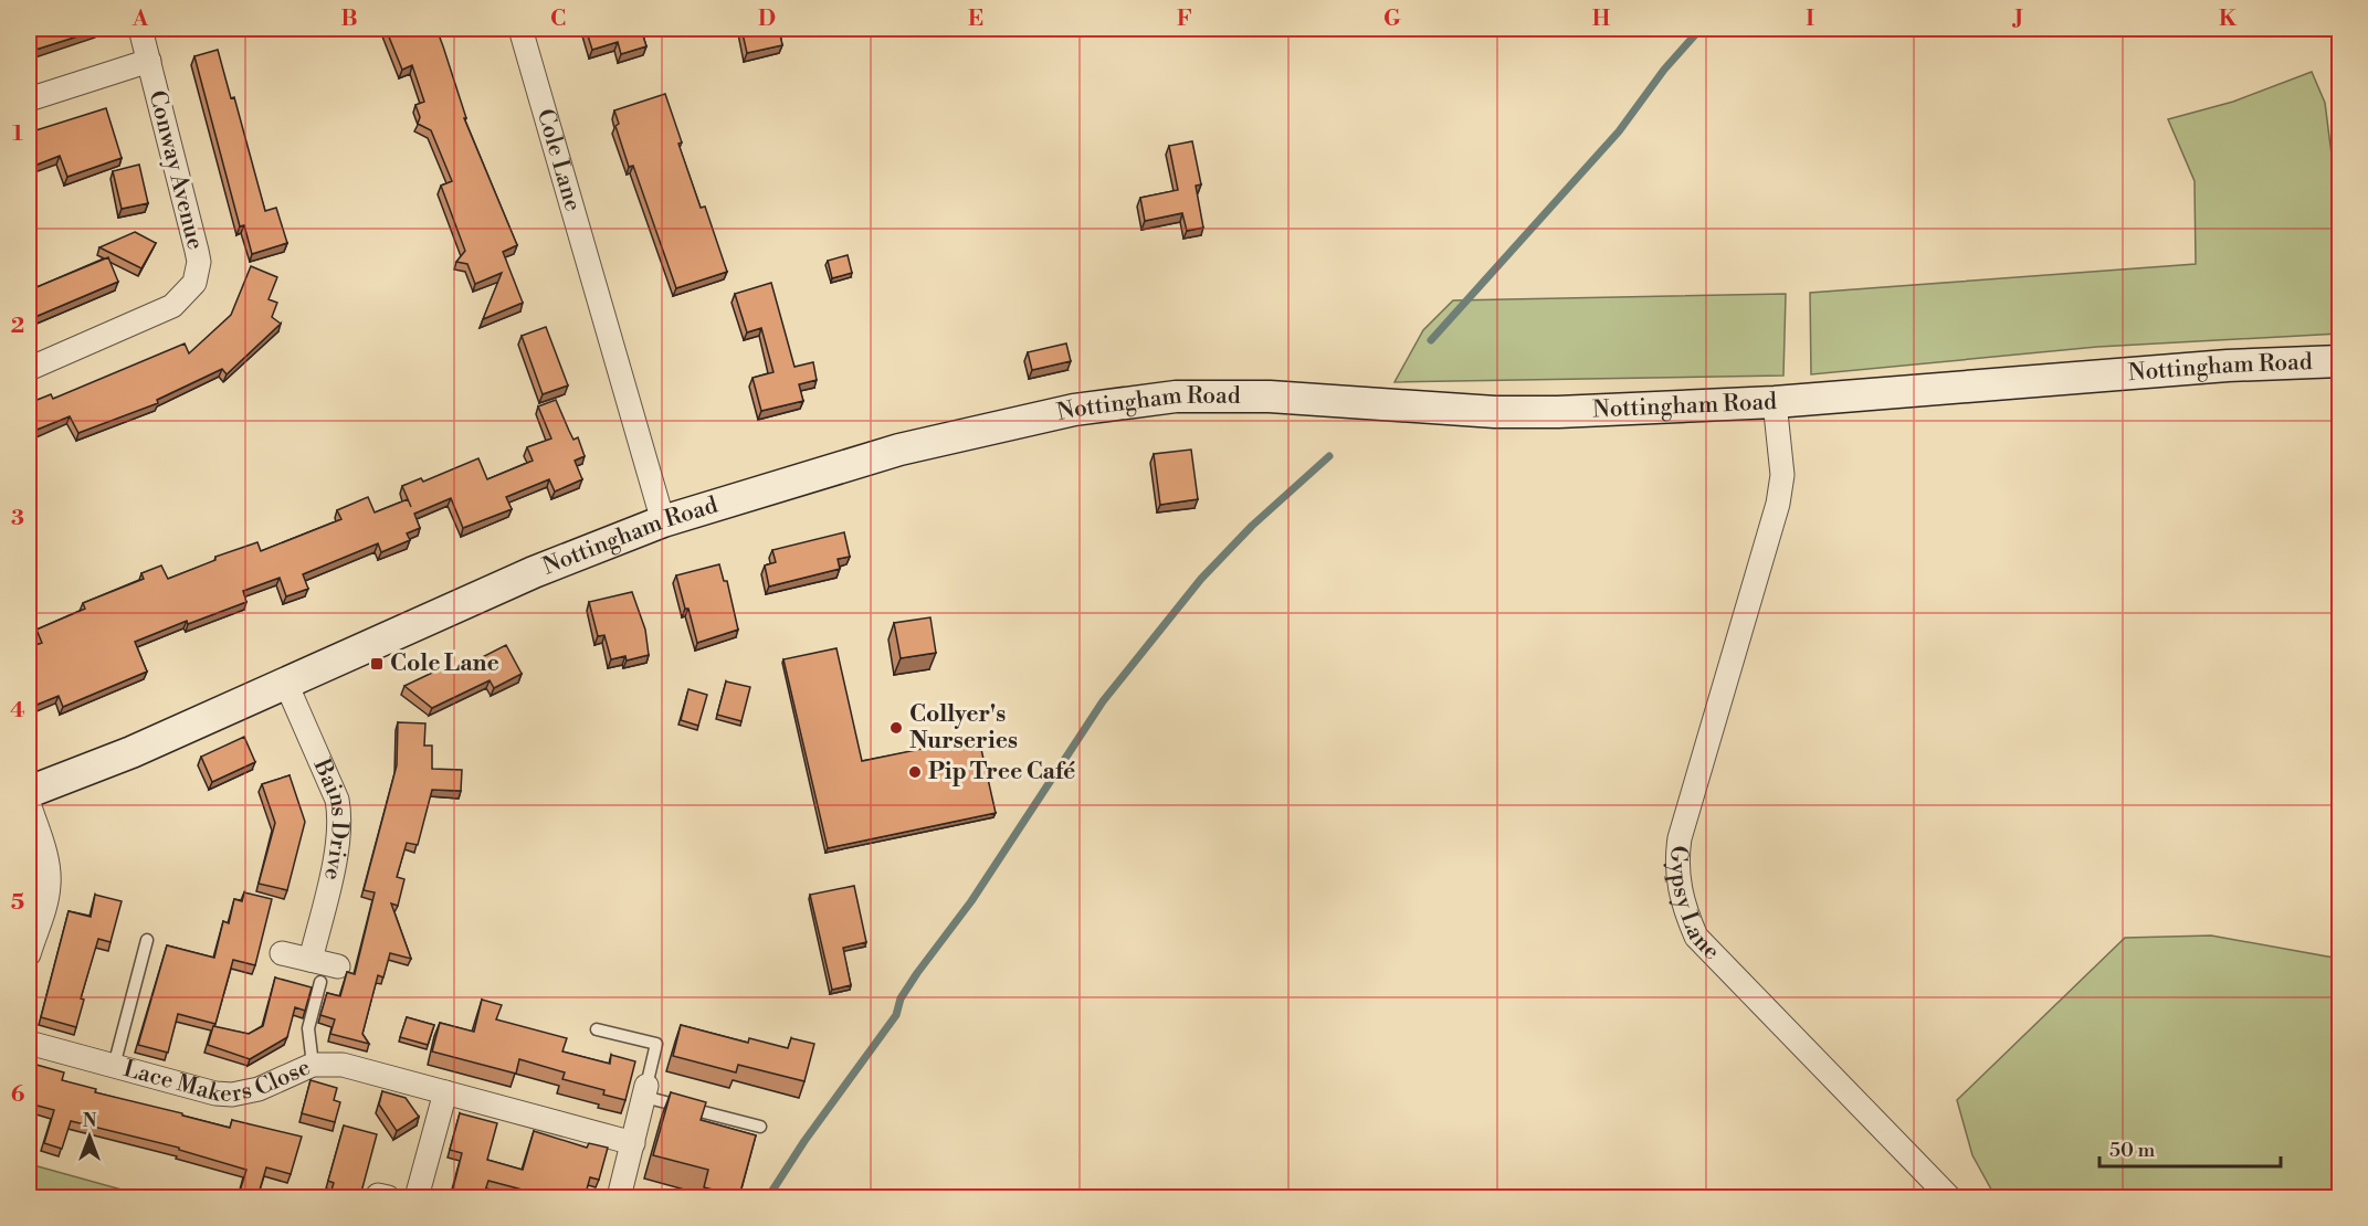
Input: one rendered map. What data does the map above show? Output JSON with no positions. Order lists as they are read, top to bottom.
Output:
{
  "streets": {
    "main road": ["Nottingham Road"],
    "street": [
      "Cole Lane",
      "Conway Avenue",
      "Bains Drive",
      "Gypsy Lane",
      "Lace Makers Close"
    ]
  },
  "crossings": [
    ["Cole Lane", "Nottingham Road"],
    ["Nottingham Road", "Bains Drive"],
    ["Nottingham Road", "Gypsy Lane"]
  ],
  "places": {
    "transit": ["Cole Lane"],
    "other": ["Collyer's Nurseries", "Pip Tree Café"]
  },
  "scale_bar": "50 m",
  "north": "top",
  "grid": {
    "columns": [
      "A",
      "B",
      "C",
      "D",
      "E",
      "F",
      "G",
      "H",
      "I",
      "J",
      "K"
    ],
    "rows": [
      "1",
      "2",
      "3",
      "4",
      "5",
      "6"
    ]
  }
}
